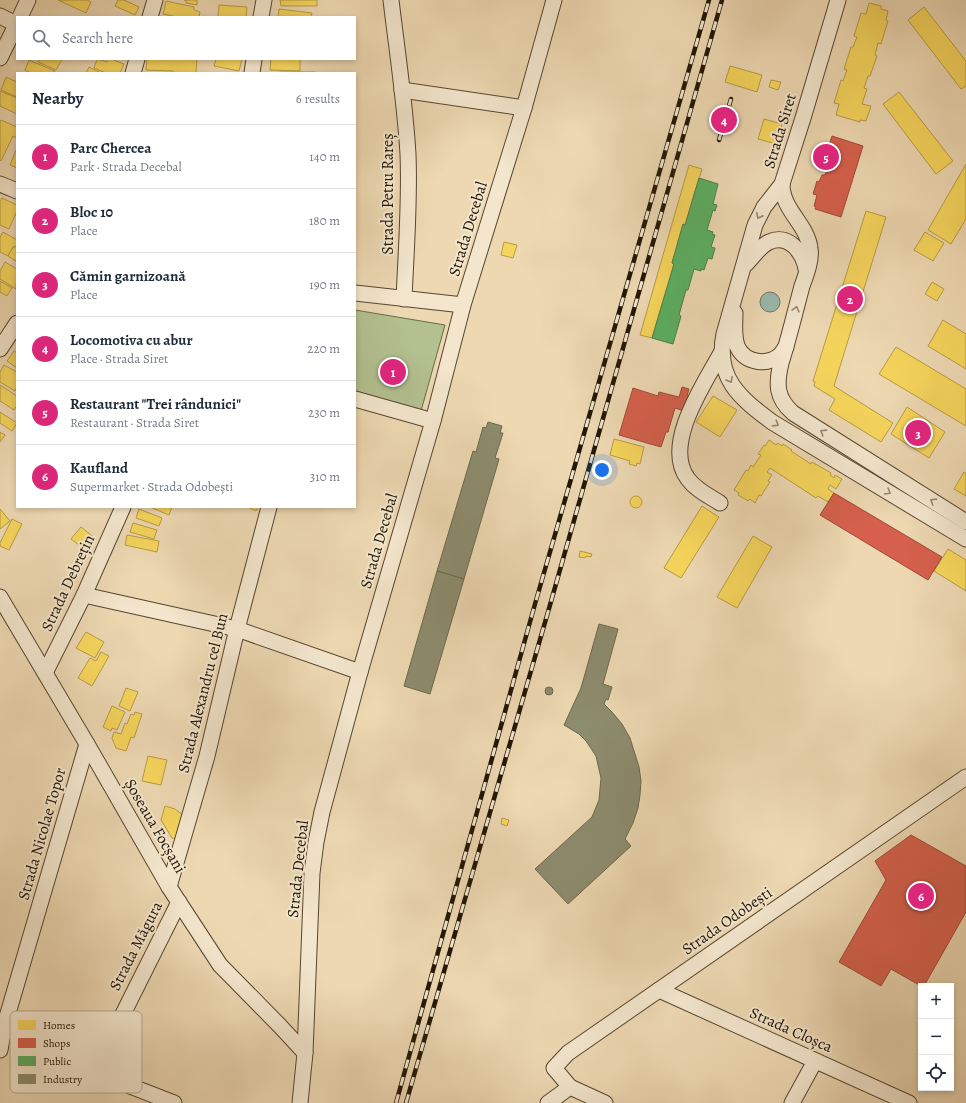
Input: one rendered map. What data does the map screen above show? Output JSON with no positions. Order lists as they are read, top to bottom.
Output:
{
  "streets": {
    "street": [
      "Strada Siret",
      "Strada Petru Rareș",
      "Strada Decebal",
      "Strada Debrețin",
      "Strada Alexandru cel Bun",
      "Șoseaua Focșani",
      "Strada Nicolae Topor",
      "Strada Odobești",
      "Strada Măgura",
      "Strada Cloșca"
    ]
  },
  "crossings": [
    ["Strada Decebal", "Șoseaua Focșani"],
    ["Strada Debrețin", "Șoseaua Focșani"],
    ["Strada Alexandru cel Bun", "Șoseaua Focșani"],
    ["Șoseaua Focșani", "Strada Nicolae Topor"],
    ["Șoseaua Focșani", "Strada Măgura"],
    ["Strada Odobești", "Strada Cloșca"]
  ],
  "one_way": ["Strada Siret"],
  "legend": [
    "Homes",
    "Shops",
    "Public",
    "Industry"
  ],
  "page": {
    "search": "Search here",
    "heading": ["Nearby", "6 results"],
    "pins": [
      "4",
      "5",
      "2",
      "1",
      "3",
      "6"
    ],
    "list": [
      {
        "mark": "1",
        "name": "Parc Chercea",
        "note": "Park · Strada Decebal",
        "value": "140 m"
      },
      {
        "mark": "2",
        "name": "Bloc 10",
        "note": "Place",
        "value": "180 m"
      },
      {
        "mark": "3",
        "name": "Cămin garnizoană",
        "note": "Place",
        "value": "190 m"
      },
      {
        "mark": "4",
        "name": "Locomotiva cu abur",
        "note": "Place · Strada Siret",
        "value": "220 m"
      },
      {
        "mark": "5",
        "name": "Restaurant \"Trei rândunici\"",
        "note": "Restaurant · Strada Siret",
        "value": "230 m"
      },
      {
        "mark": "6",
        "name": "Kaufland",
        "note": "Supermarket · Strada Odobești",
        "value": "310 m"
      }
    ],
    "map_buttons": ["+", "−"]
  }
}
